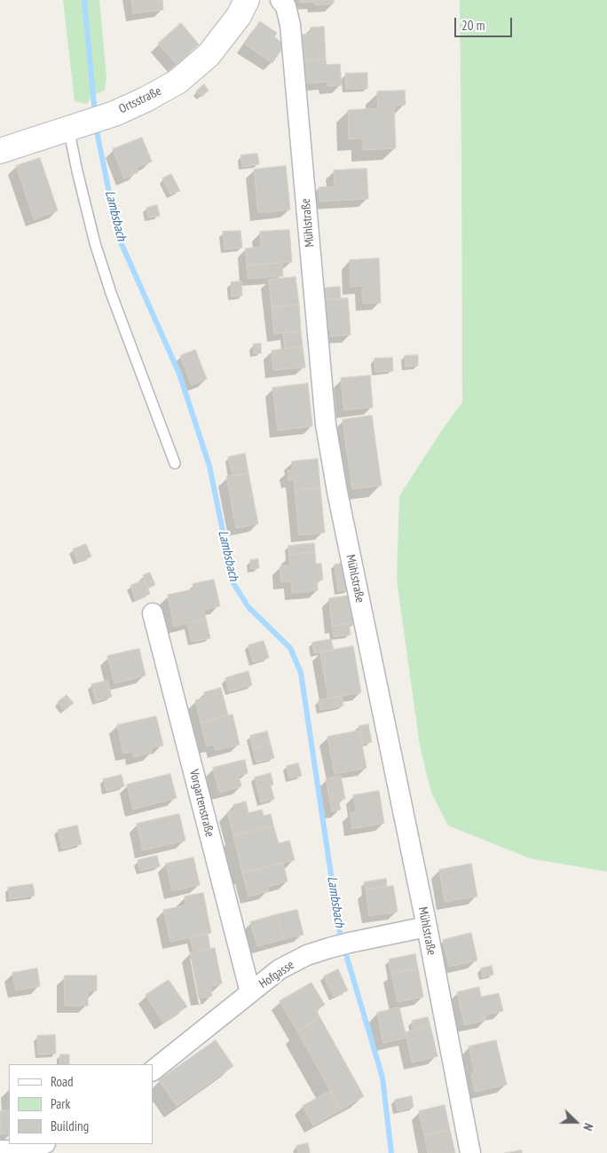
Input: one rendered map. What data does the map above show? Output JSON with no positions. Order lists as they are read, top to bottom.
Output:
{
  "streets": {
    "street": [
      "Ortsstraße",
      "Mühlstraße",
      "Vorgartenstraße",
      "Hofgasse"
    ]
  },
  "crossings": [
    ["Mühlstraße", "Hofgasse"],
    ["Vorgartenstraße", "Hofgasse"]
  ],
  "water": ["Lambsbach"],
  "legend": ["Road", "Park", "Building"],
  "scale_bar": "20 m",
  "north": "right"
}
